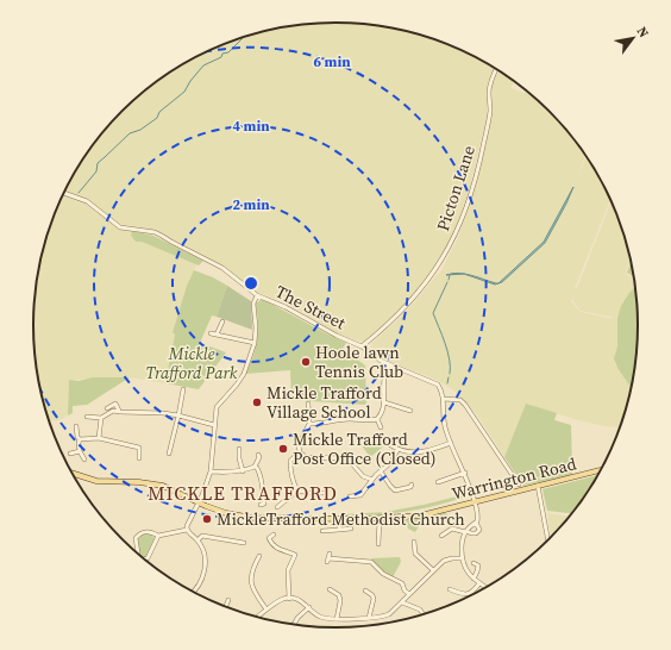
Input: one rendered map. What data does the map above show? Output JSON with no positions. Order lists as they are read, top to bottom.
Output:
{
  "streets": {
    "main road": ["Warrington Road"],
    "street": ["Picton Lane", "The Street"]
  },
  "crossings": [
    ["Picton Lane", "The Street"]
  ],
  "districts": ["MICKLE TRAFFORD"],
  "parks": ["Mickle Trafford Park"],
  "places": [
    "Hoole lawn Tennis Club",
    "Mickle Trafford Village School",
    "Mickle Trafford Post Office (Closed)",
    "MickleTrafford Methodist Church"
  ],
  "north": "top right",
  "rings": ["6 min", "4 min", "2 min"]
}
